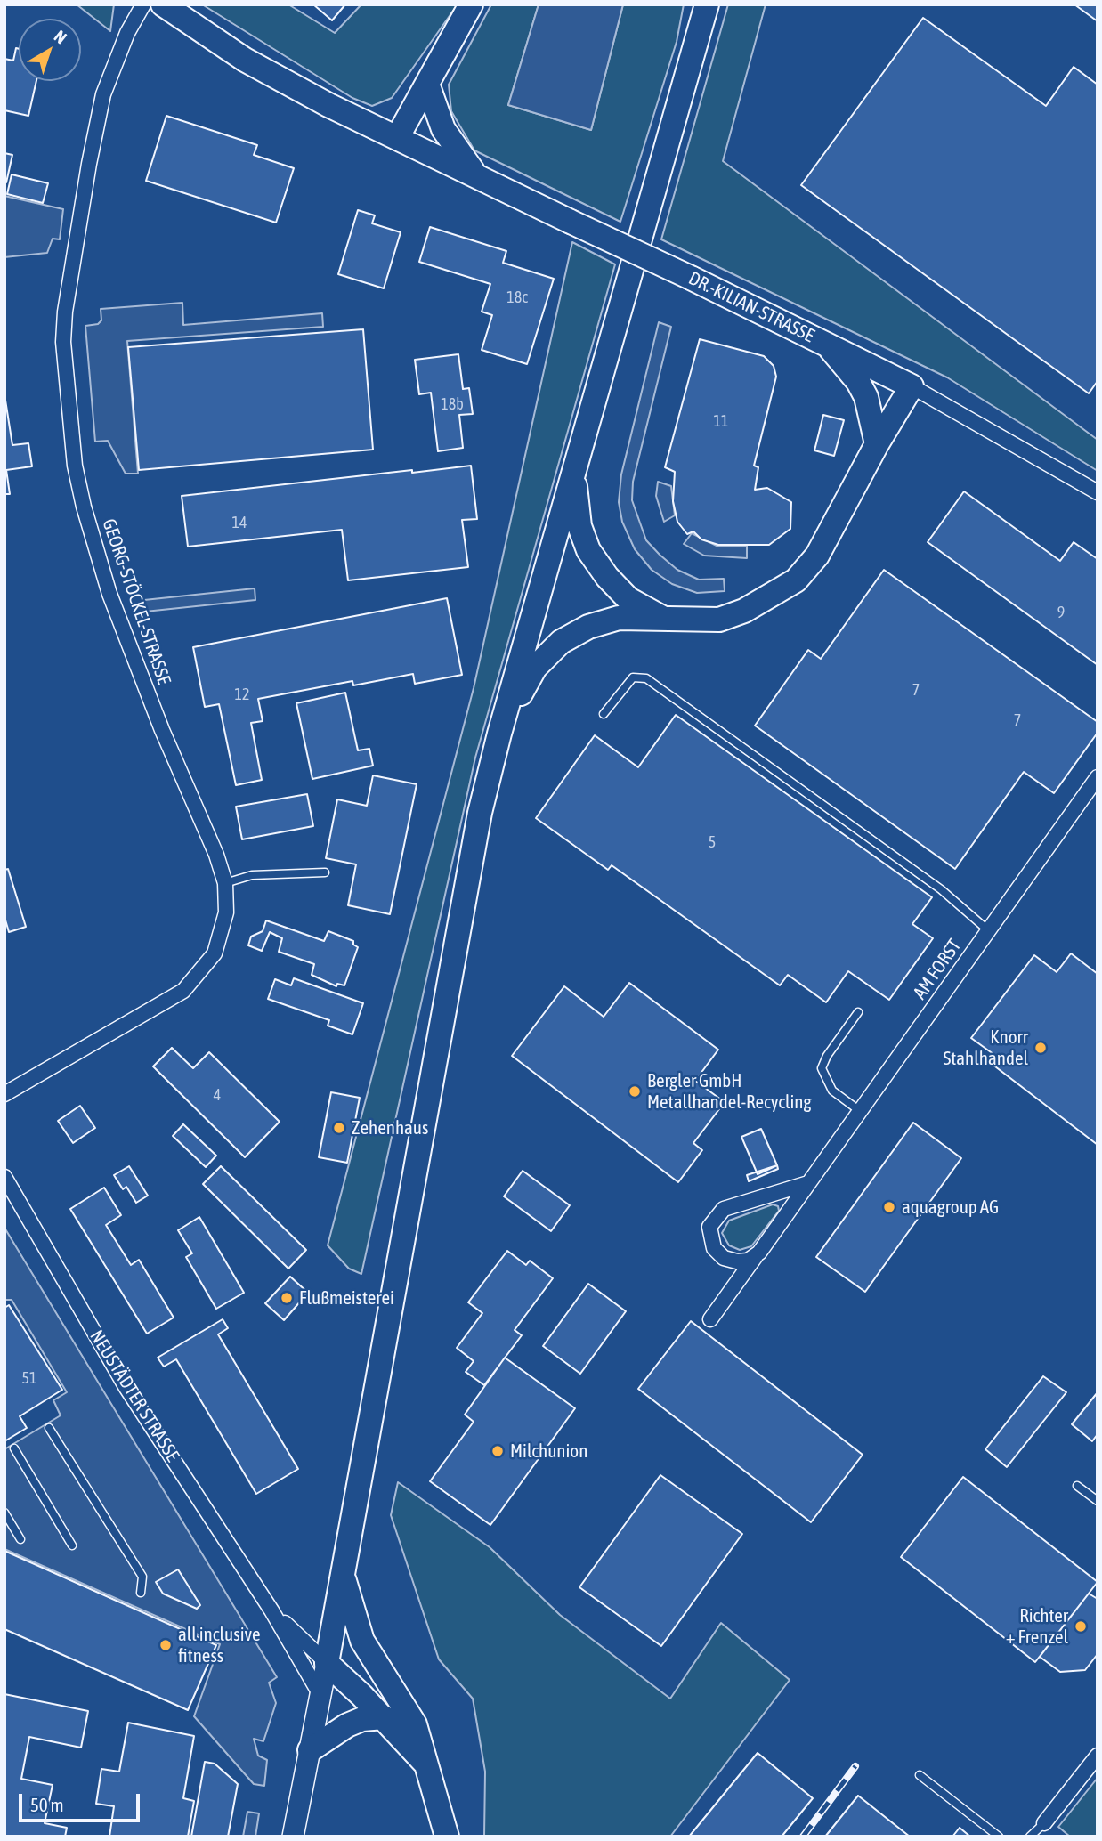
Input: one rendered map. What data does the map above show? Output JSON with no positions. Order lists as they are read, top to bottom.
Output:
{
  "streets": {
    "main road": ["DR.-KILIAN-STRASSE"],
    "street": ["GEORG-STÖCKEL-STRASSE", "AM FORST", "NEUSTÄDTER STRASSE"]
  },
  "places": [
    "Knorr Stahlhandel",
    "Bergler GmbH Metallhandel-Recycling",
    "Zehenhaus",
    "aquagroup AG",
    "Flußmeisterei",
    "Milchunion",
    "Richter + Frenzel",
    "all inclusive fitness"
  ],
  "house_numbers": [
    "18c",
    "18b",
    "11",
    "14",
    "9",
    "7",
    "12",
    "7",
    "5",
    "4",
    "51"
  ],
  "scale_bar": "50 m",
  "north": "top right"
}
